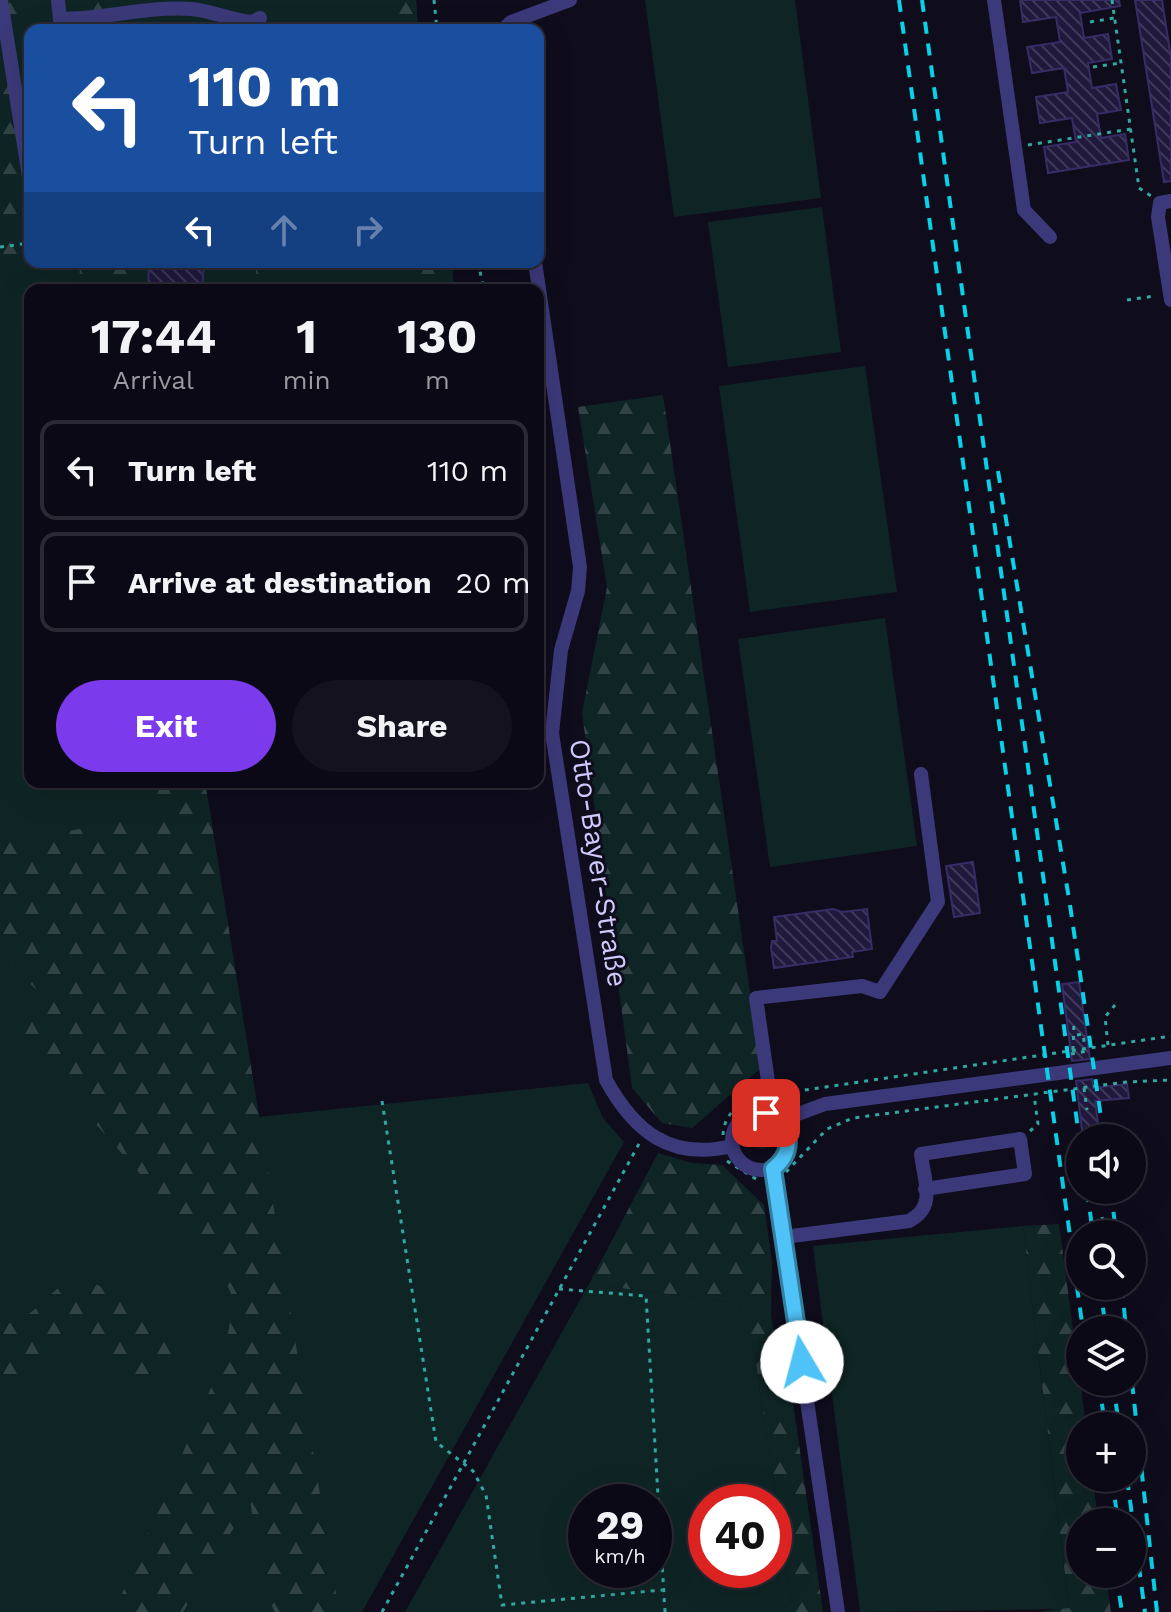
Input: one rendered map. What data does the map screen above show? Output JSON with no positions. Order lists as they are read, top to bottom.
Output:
{
  "streets": {
    "street": ["Otto-Bayer-Straße"]
  },
  "page": {
    "turn": ["110 m", "Turn left"],
    "eta": [
      "17:44",
      "Arrival",
      "1",
      "min",
      "130",
      "m"
    ],
    "list": [
      {
        "name": "Turn left",
        "value": "110 m"
      },
      {
        "name": "Arrive at destination",
        "value": "20 m"
      }
    ],
    "buttons": ["Exit", "Share"],
    "map_buttons": ["+", "−"],
    "speed": "29 km/h",
    "limit": "40"
  }
}
